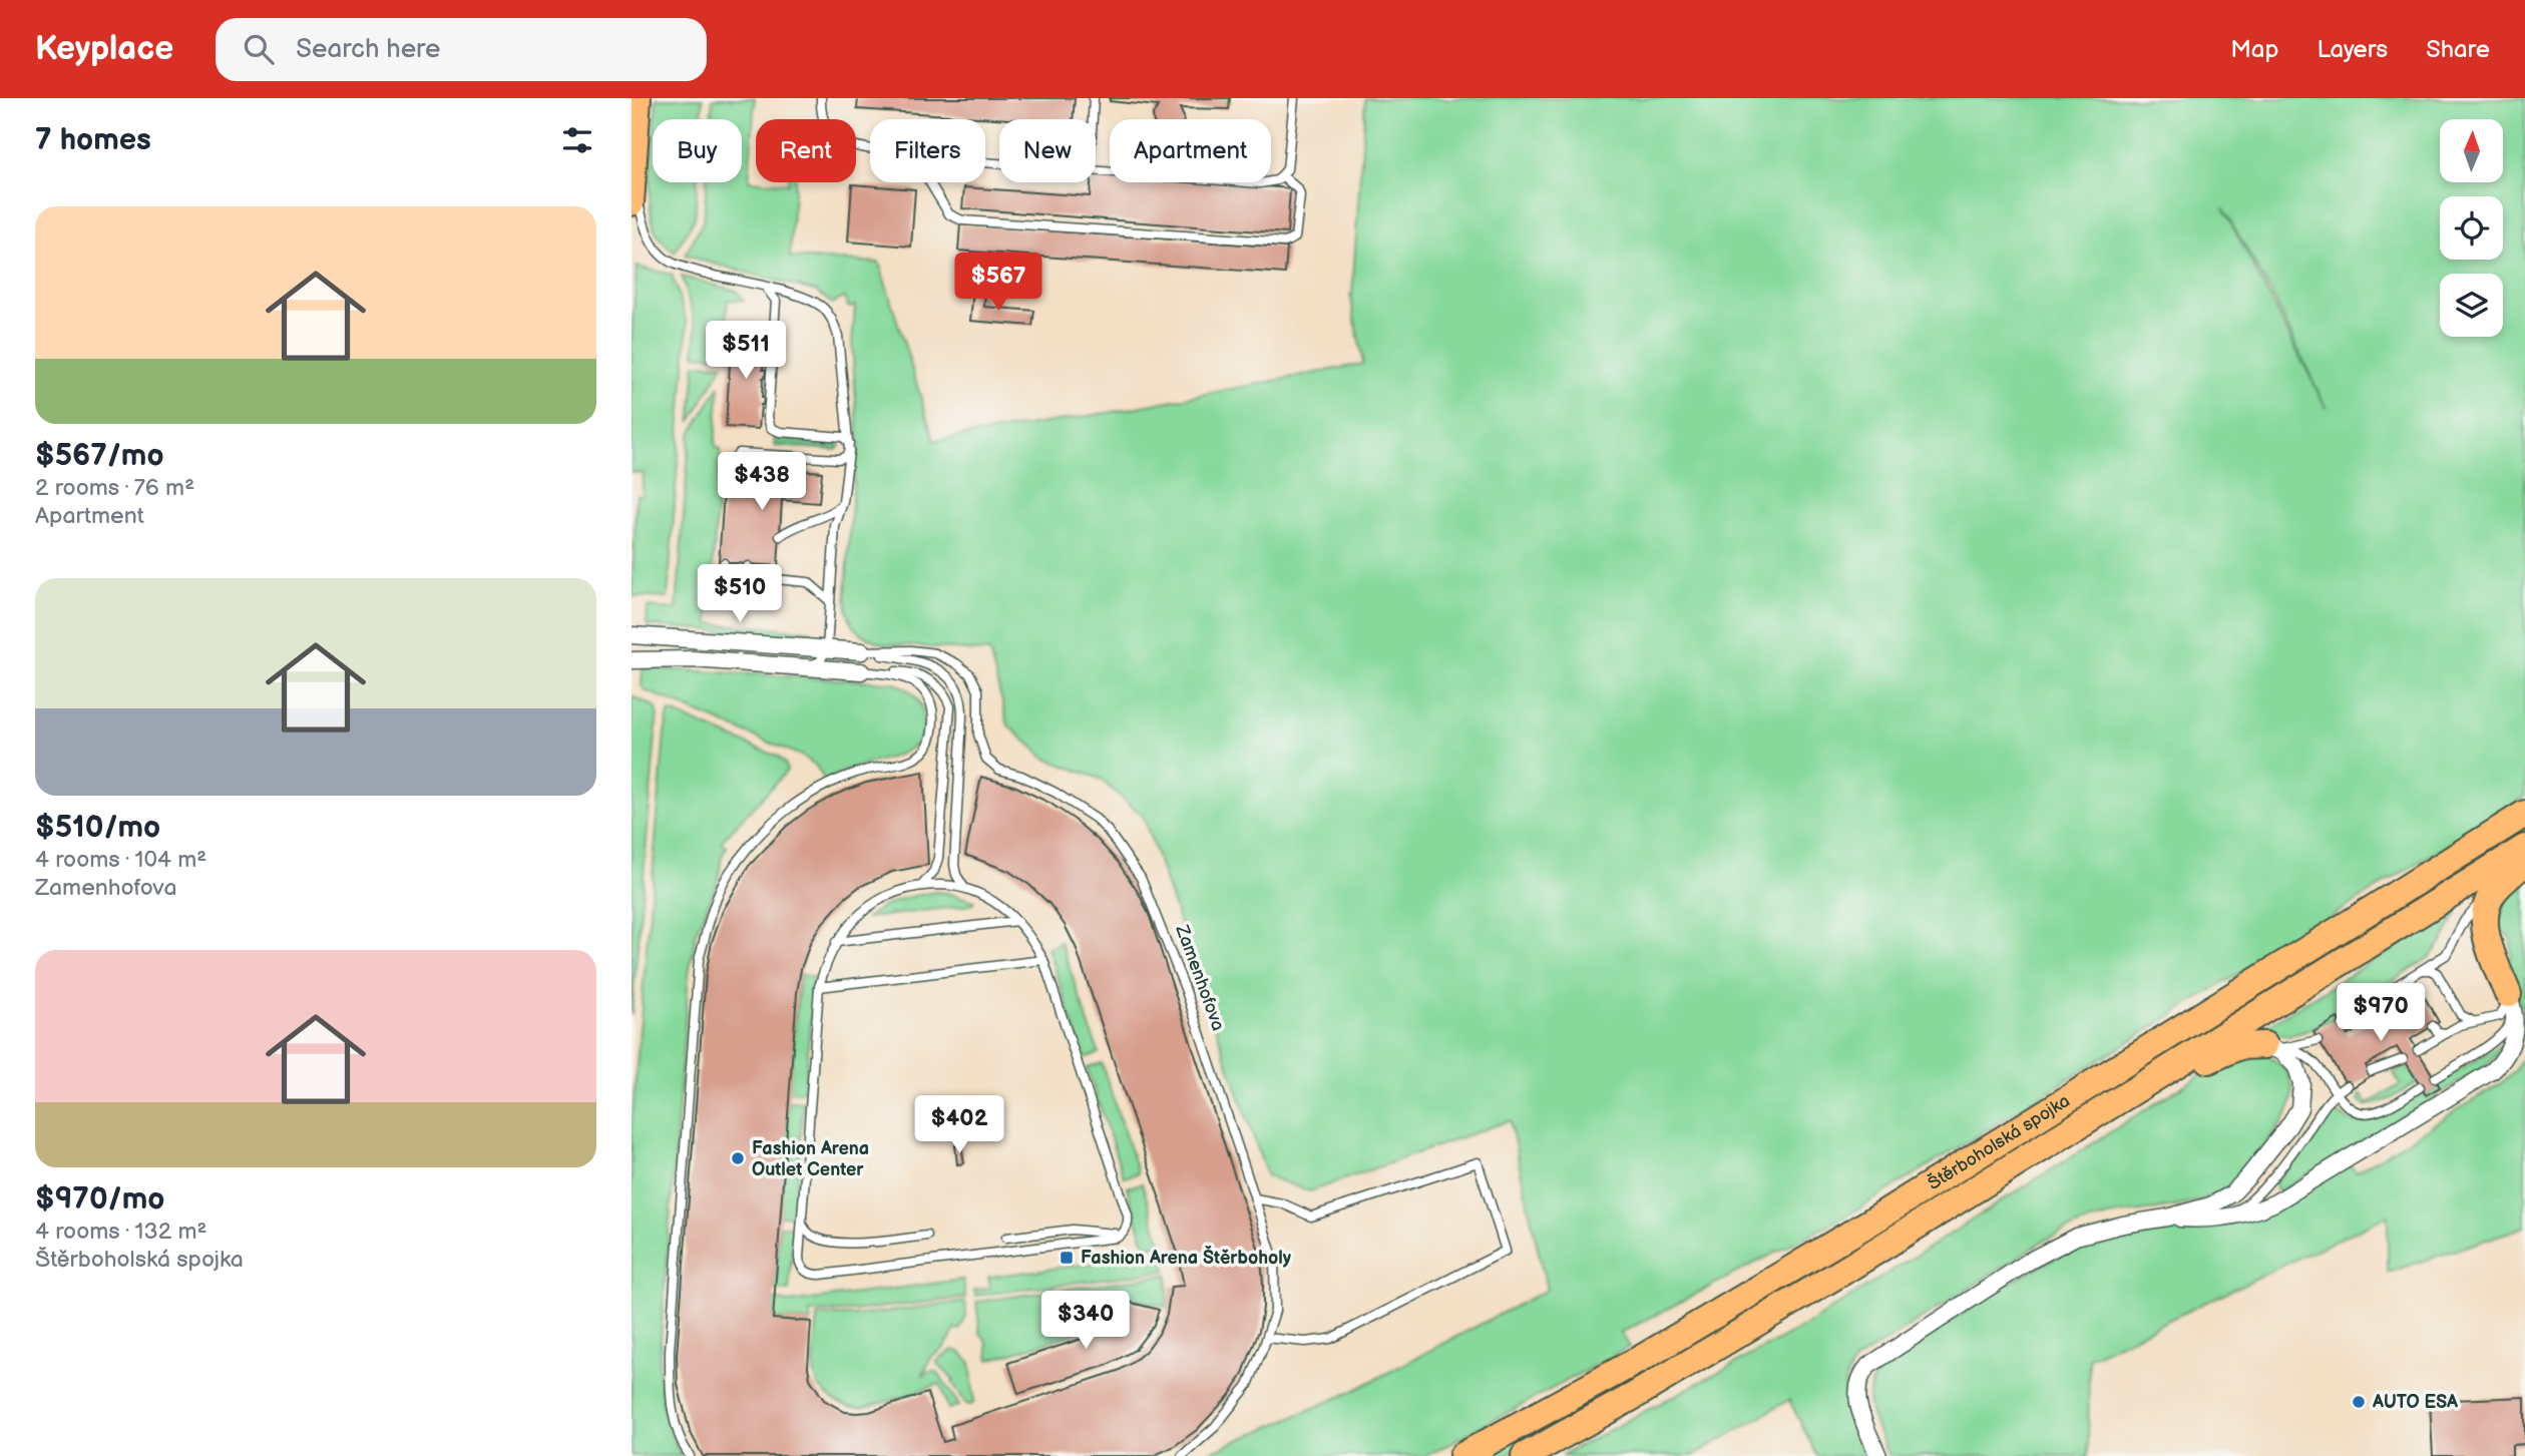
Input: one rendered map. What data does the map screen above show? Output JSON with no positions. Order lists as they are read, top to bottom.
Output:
{
  "streets": {
    "highway": ["Štěrboholská spojka"],
    "street": ["Zamenhofova"]
  },
  "places": {
    "other": ["Fashion Arena Outlet Center", "AUTO ESA"],
    "transit": ["Fashion Arena Štěrboholy"]
  },
  "north": "top",
  "page": {
    "header": "Keyplace",
    "search": "Search here",
    "nav": ["Map", "Layers", "Share"],
    "heading": "7 homes",
    "chip": [
      "Buy",
      "Rent",
      "Filters",
      "New",
      "Apartment"
    ],
    "list": [
      {
        "name": "$567/mo",
        "note": "2 rooms · 76 m² · Apartment"
      },
      {
        "name": "$510/mo",
        "note": "4 rooms · 104 m² · Zamenhofova"
      },
      {
        "name": "$970/mo",
        "note": "4 rooms · 132 m² · Štěrboholská spojka"
      }
    ],
    "price": [
      "$567",
      "$511",
      "$438",
      "$510",
      "$970",
      "$402",
      "$340"
    ]
  }
}
